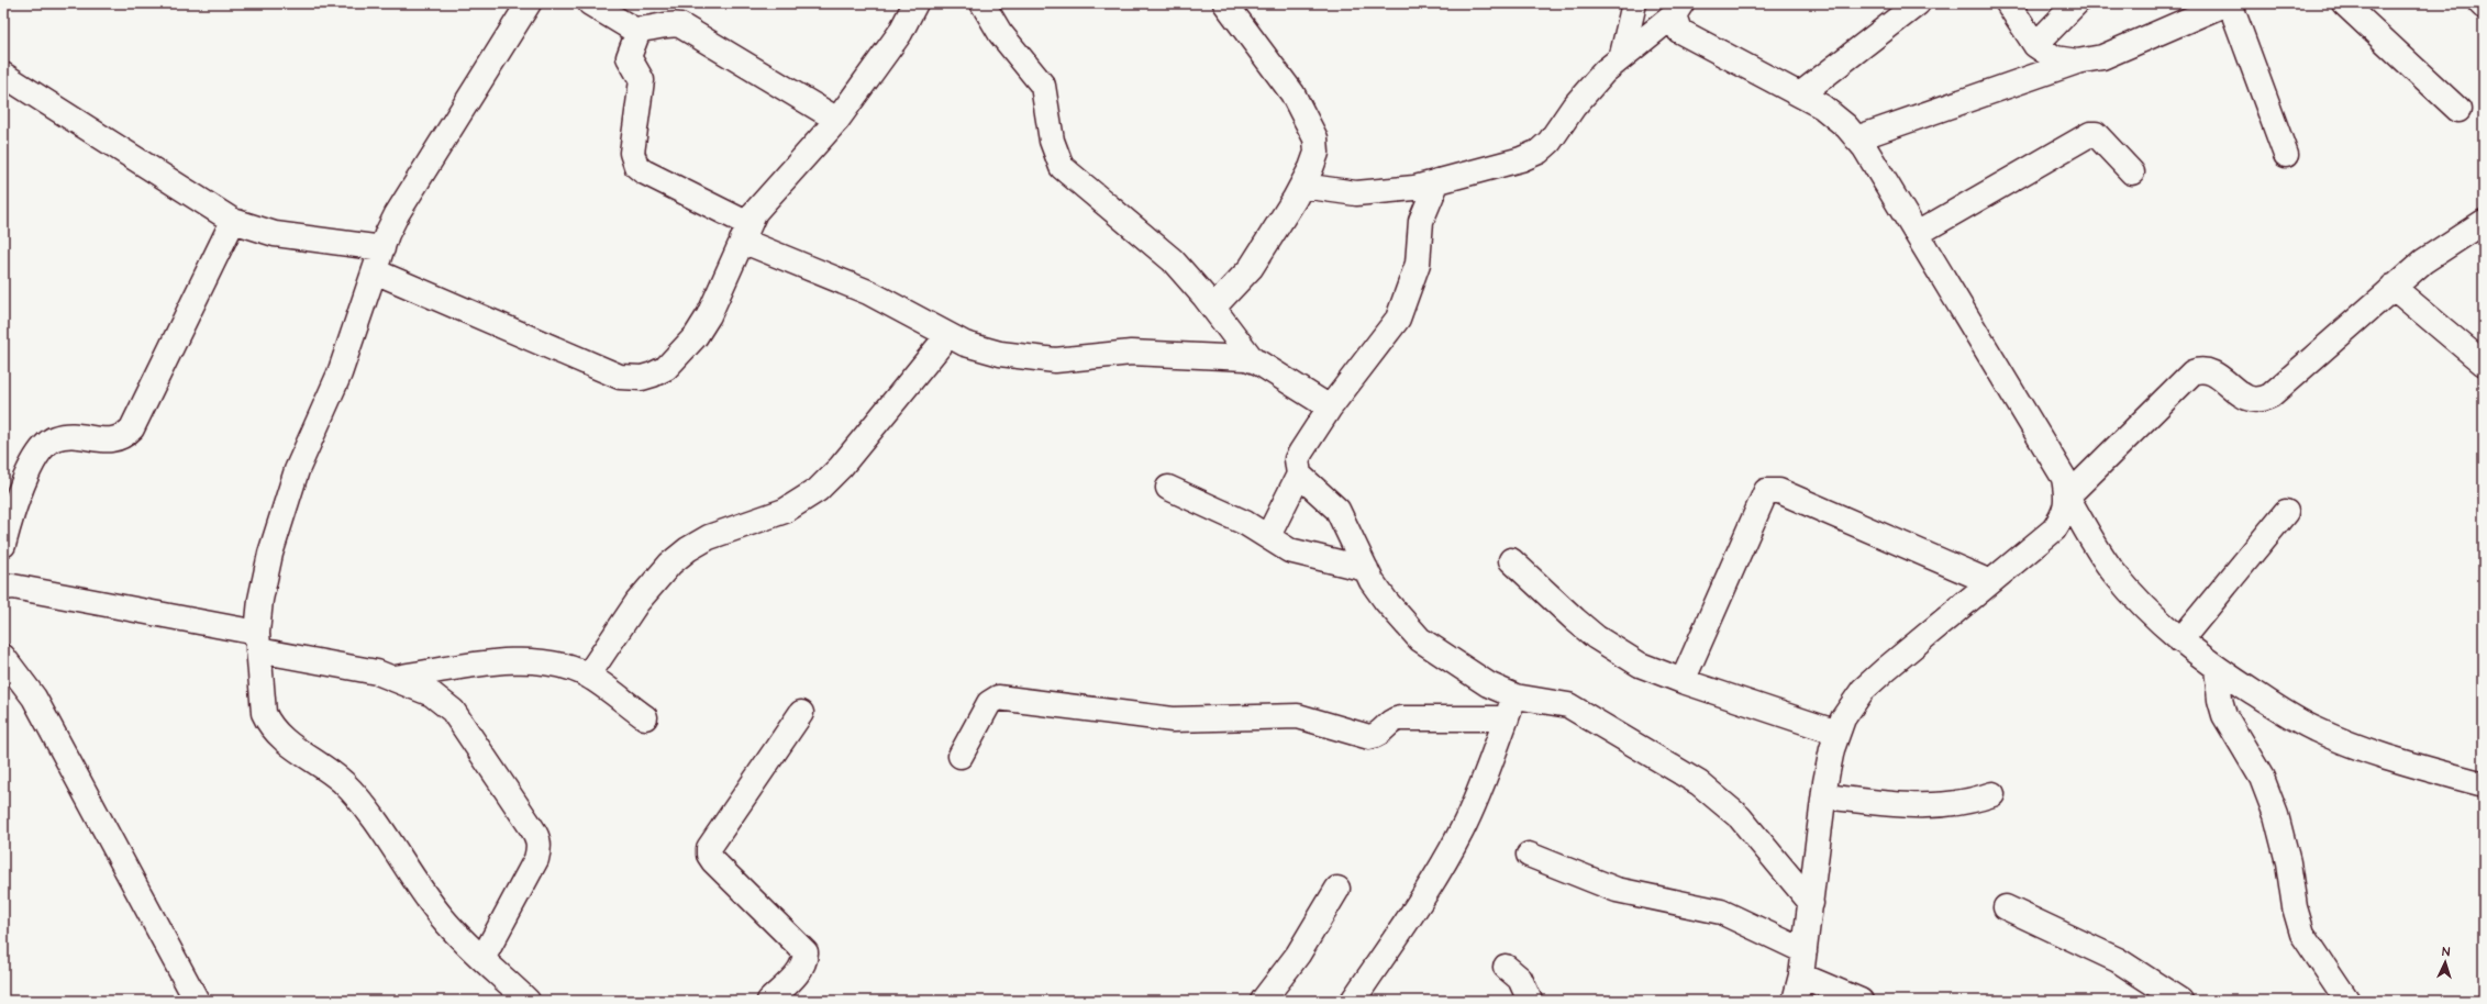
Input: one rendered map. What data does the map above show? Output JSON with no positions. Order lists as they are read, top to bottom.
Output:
{
  "north": "top"
}
